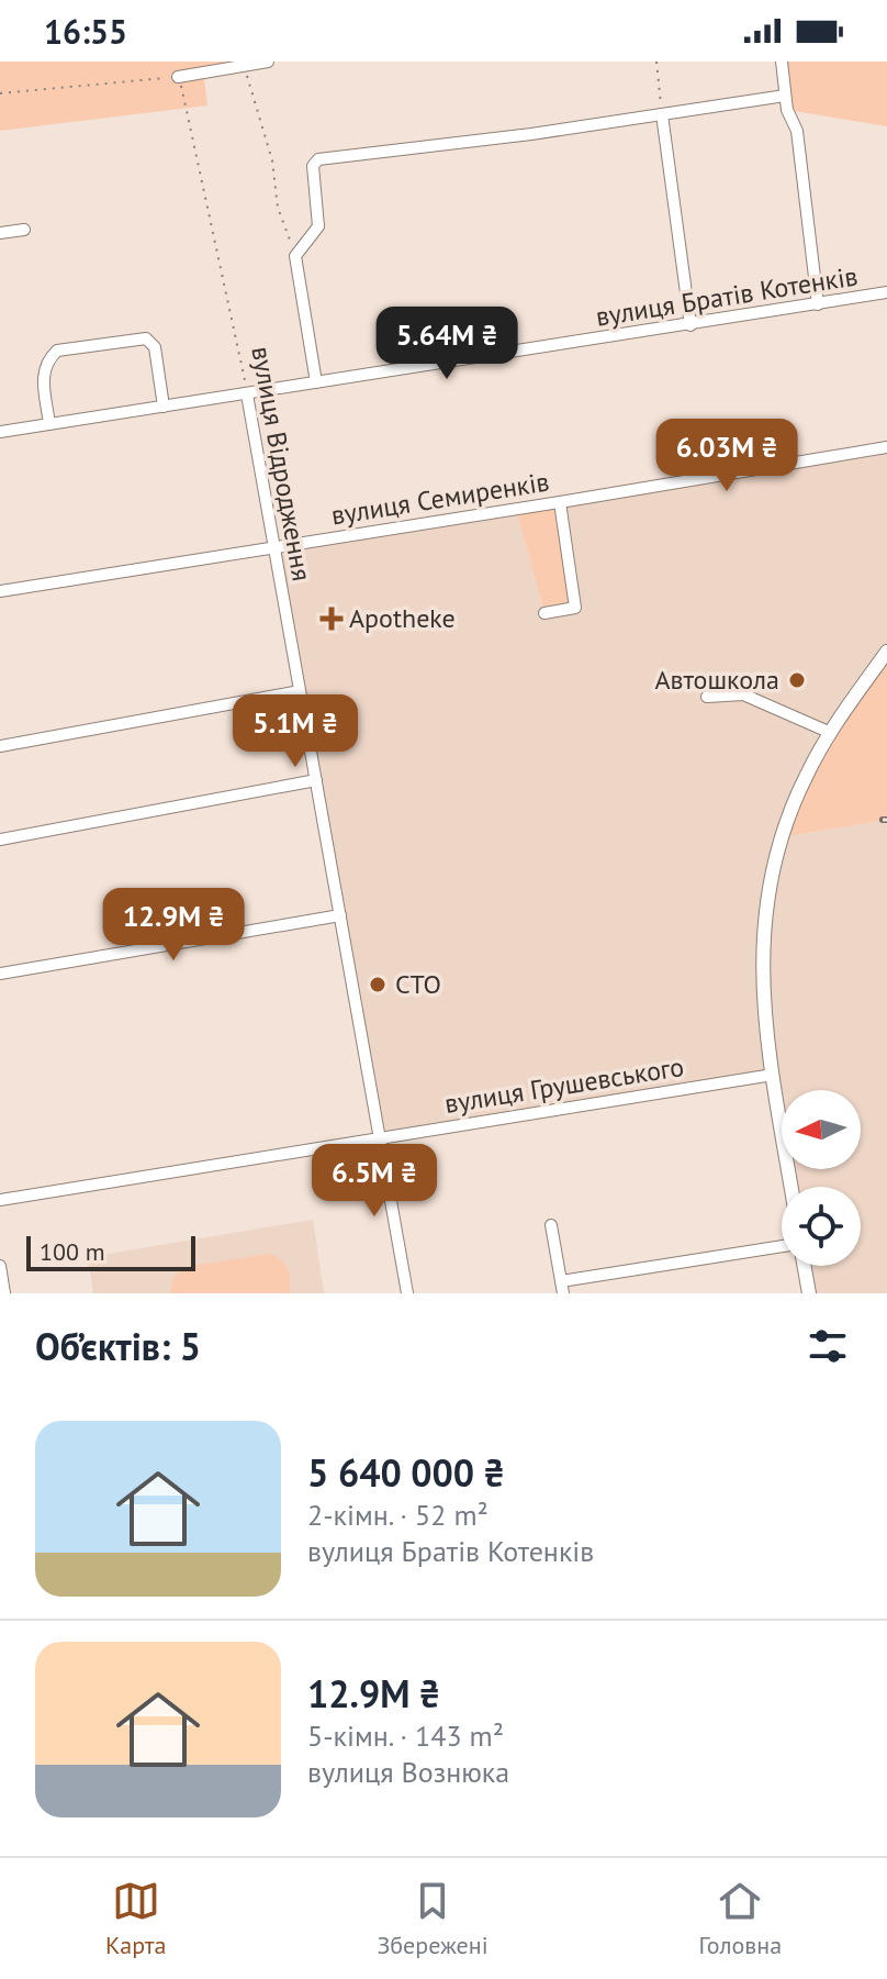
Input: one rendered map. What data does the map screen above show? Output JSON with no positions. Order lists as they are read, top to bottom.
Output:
{
  "streets": {
    "street": [
      "вулиця Братів Котенків",
      "вулиця Відродження",
      "вулиця Семиренків",
      "вулиця Грушевського"
    ]
  },
  "crossings": [
    ["вулиця Братів Котенків", "вулиця Відродження"],
    ["вулиця Відродження", "вулиця Семиренків"],
    ["вулиця Відродження", "вулиця Грушевського"]
  ],
  "places": {
    "health": ["Apotheke"],
    "other": ["Автошкола", "СТО"]
  },
  "scale_bar": "100 m",
  "north": "left",
  "page": {
    "status": "16:55",
    "price": [
      "5.64M ₴",
      "6.03M ₴",
      "5.1M ₴",
      "12.9M ₴",
      "6.5M ₴"
    ],
    "scale": "100 m",
    "heading": "Об’єктів: 5",
    "list": [
      {
        "name": "5 640 000 ₴",
        "note": "2-кімн. · 52 m² · вулиця Братів Котенків"
      },
      {
        "name": "12.9M ₴",
        "note": "5-кімн. · 143 m² · вулиця Вознюка"
      }
    ],
    "tabs": ["Карта", "Збережені", "Головна"]
  }
}
